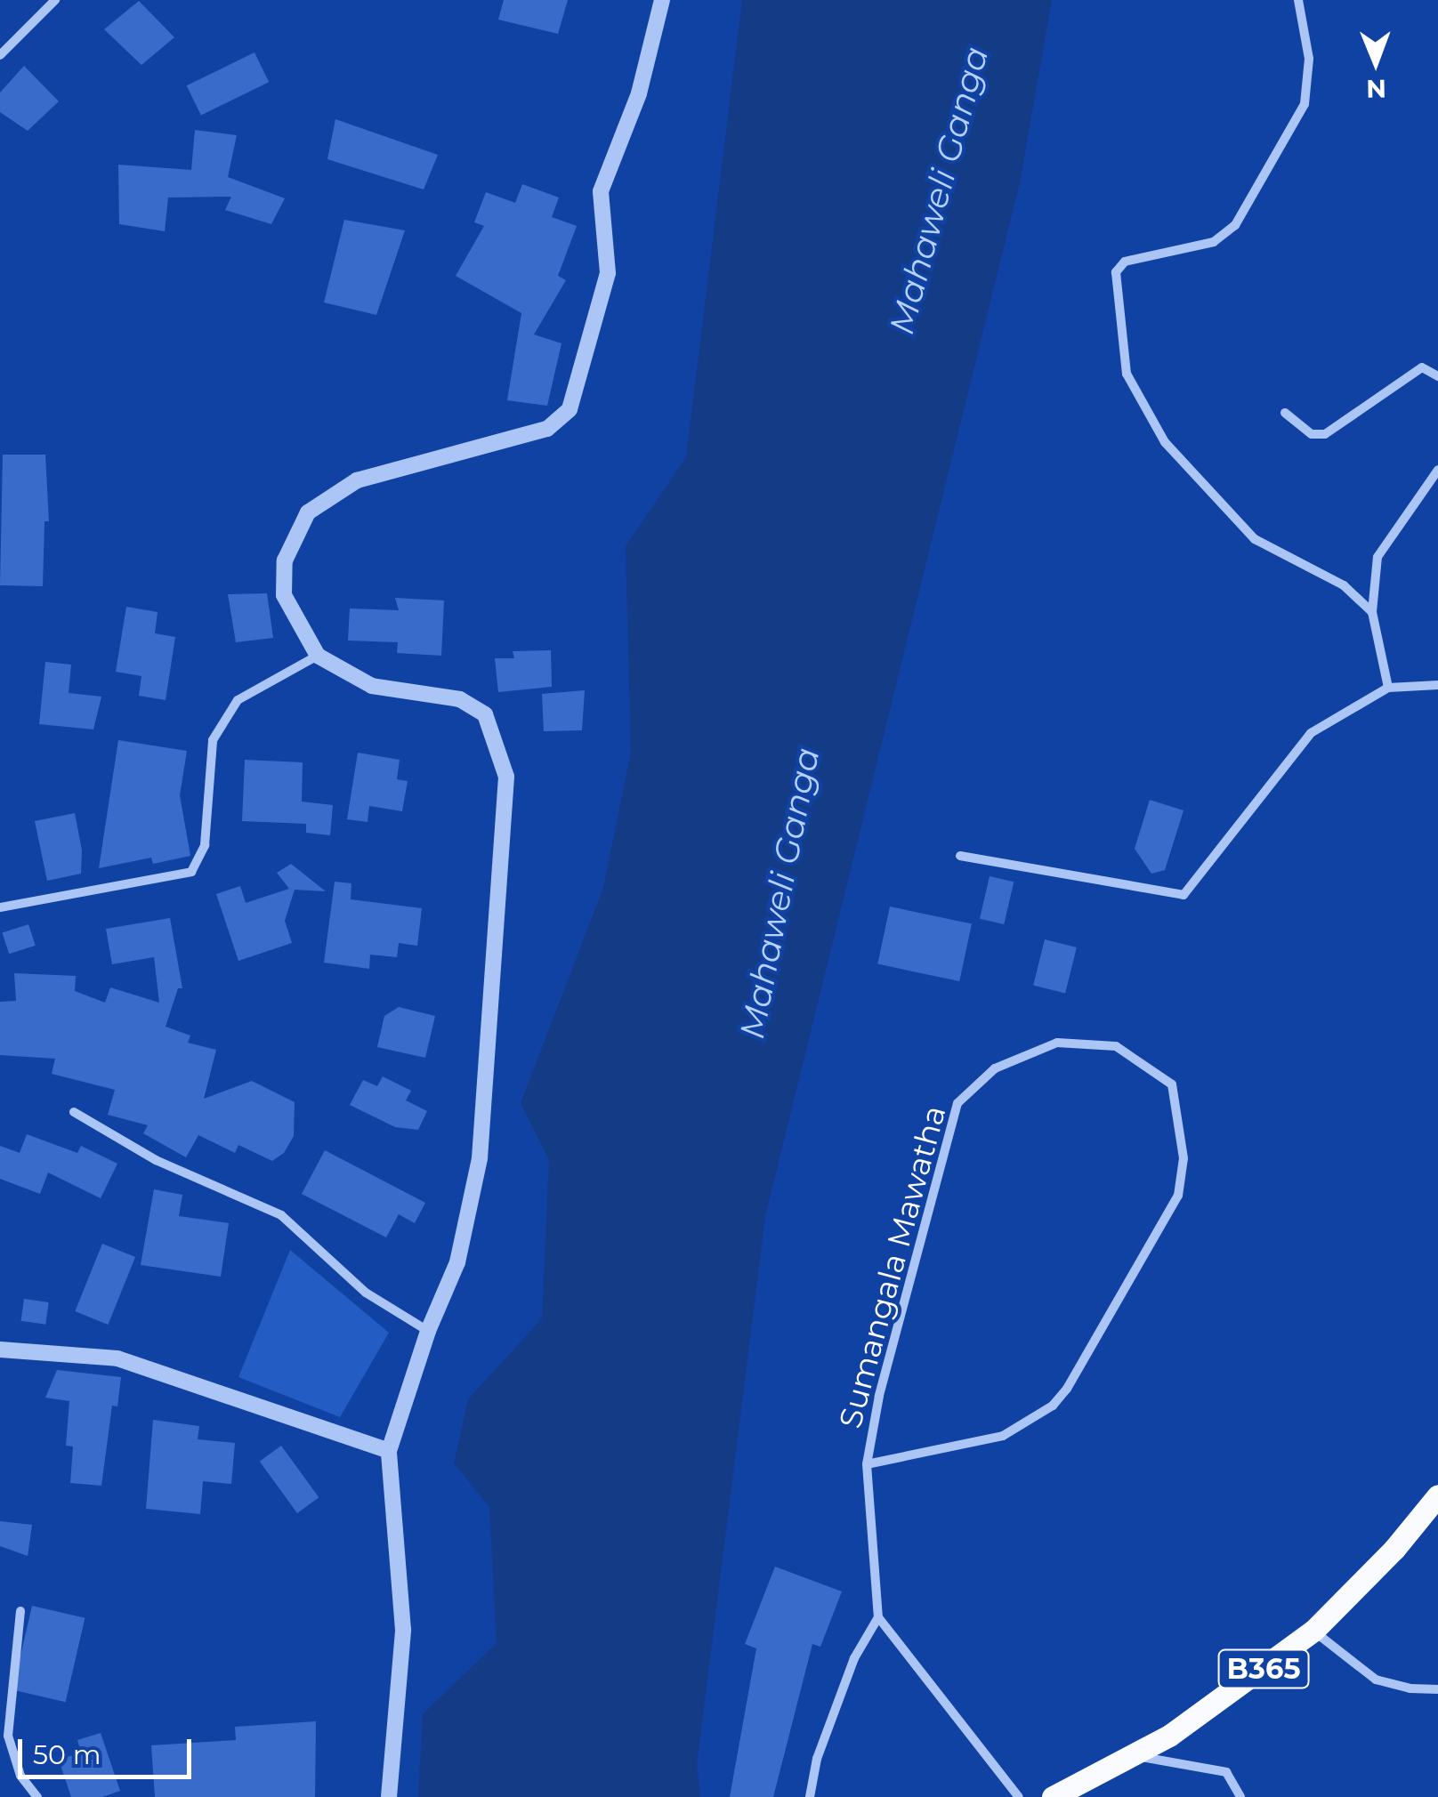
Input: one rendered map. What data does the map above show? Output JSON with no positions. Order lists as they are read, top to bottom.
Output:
{
  "streets": {
    "main road": ["B365"],
    "street": ["Sumangala Mawatha"]
  },
  "water": ["Mahaweli Ganga"],
  "scale_bar": "50 m",
  "north": "bottom"
}
